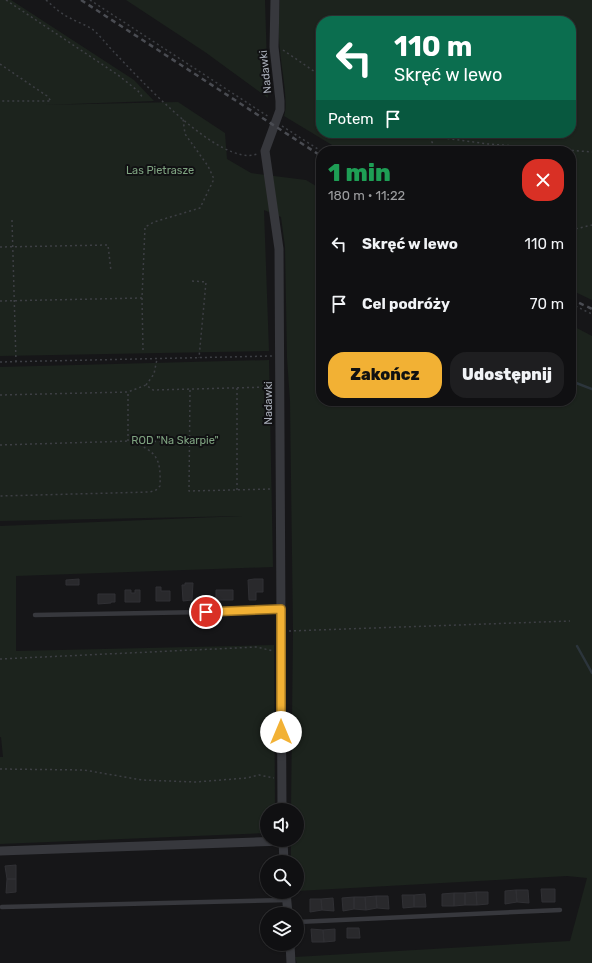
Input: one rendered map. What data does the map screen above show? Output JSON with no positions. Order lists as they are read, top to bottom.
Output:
{
  "streets": {
    "street": ["Nadawki"]
  },
  "parks": ["Las Pietrasze", "ROD \"Na Skarpie\""],
  "page": {
    "turn": ["110 m", "Skręć w lewo"],
    "then": "Potem",
    "heading": ["1 min", "180 m · 11:22"],
    "list": [
      {
        "name": "Skręć w lewo",
        "value": "110 m"
      },
      {
        "name": "Cel podróży",
        "value": "70 m"
      }
    ],
    "buttons": ["Zakończ", "Udostępnij"]
  }
}
